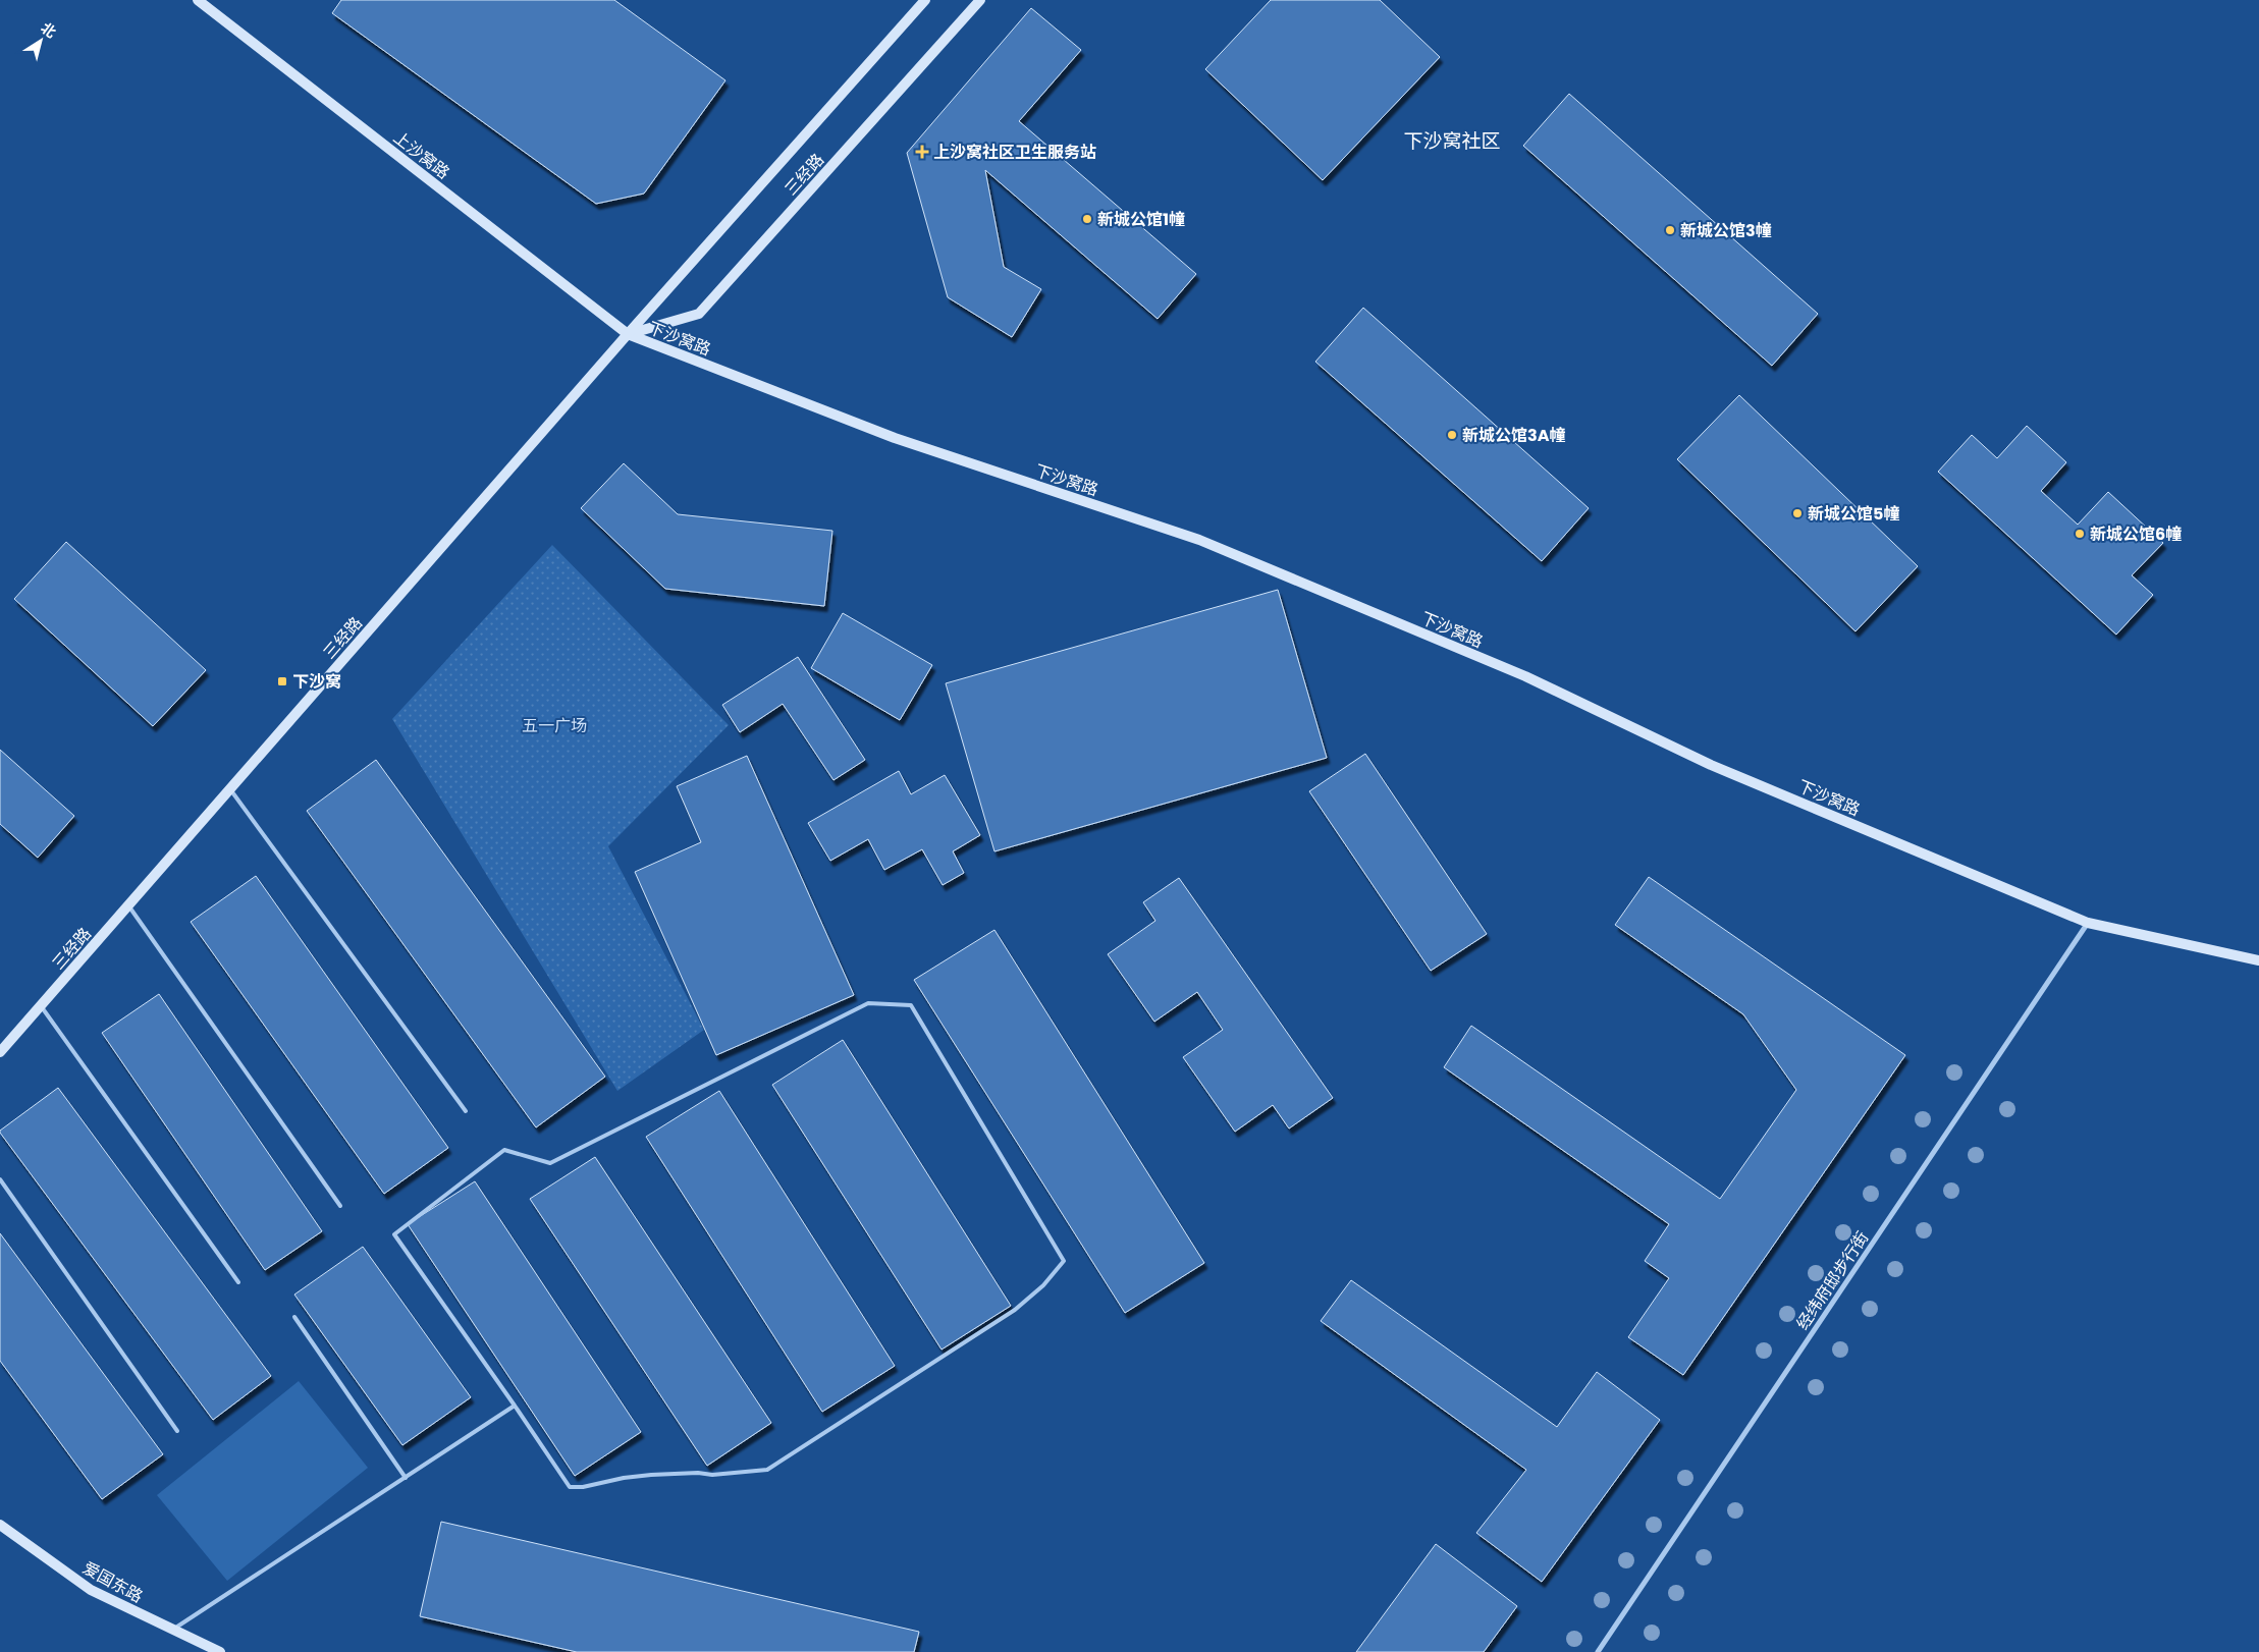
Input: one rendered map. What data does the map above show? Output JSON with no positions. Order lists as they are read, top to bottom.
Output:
{
  "streets": {
    "street": [
      "上沙窝路",
      "三经路",
      "下沙窝路",
      "经纬府邸步行街",
      "爱国东路"
    ]
  },
  "crossings": [
    ["上沙窝路", "三经路"],
    ["上沙窝路", "下沙窝路"],
    ["三经路", "下沙窝路"],
    ["下沙窝路", "经纬府邸步行街"]
  ],
  "districts": ["下沙窝社区"],
  "parks": ["五一广场"],
  "places": {
    "health": ["上沙窝社区卫生服务站"],
    "other": [
      "新城公馆1幢",
      "新城公馆3幢",
      "新城公馆3A幢",
      "新城公馆5幢",
      "新城公馆6幢"
    ],
    "transit": ["下沙窝"]
  },
  "north": "top right"
}
